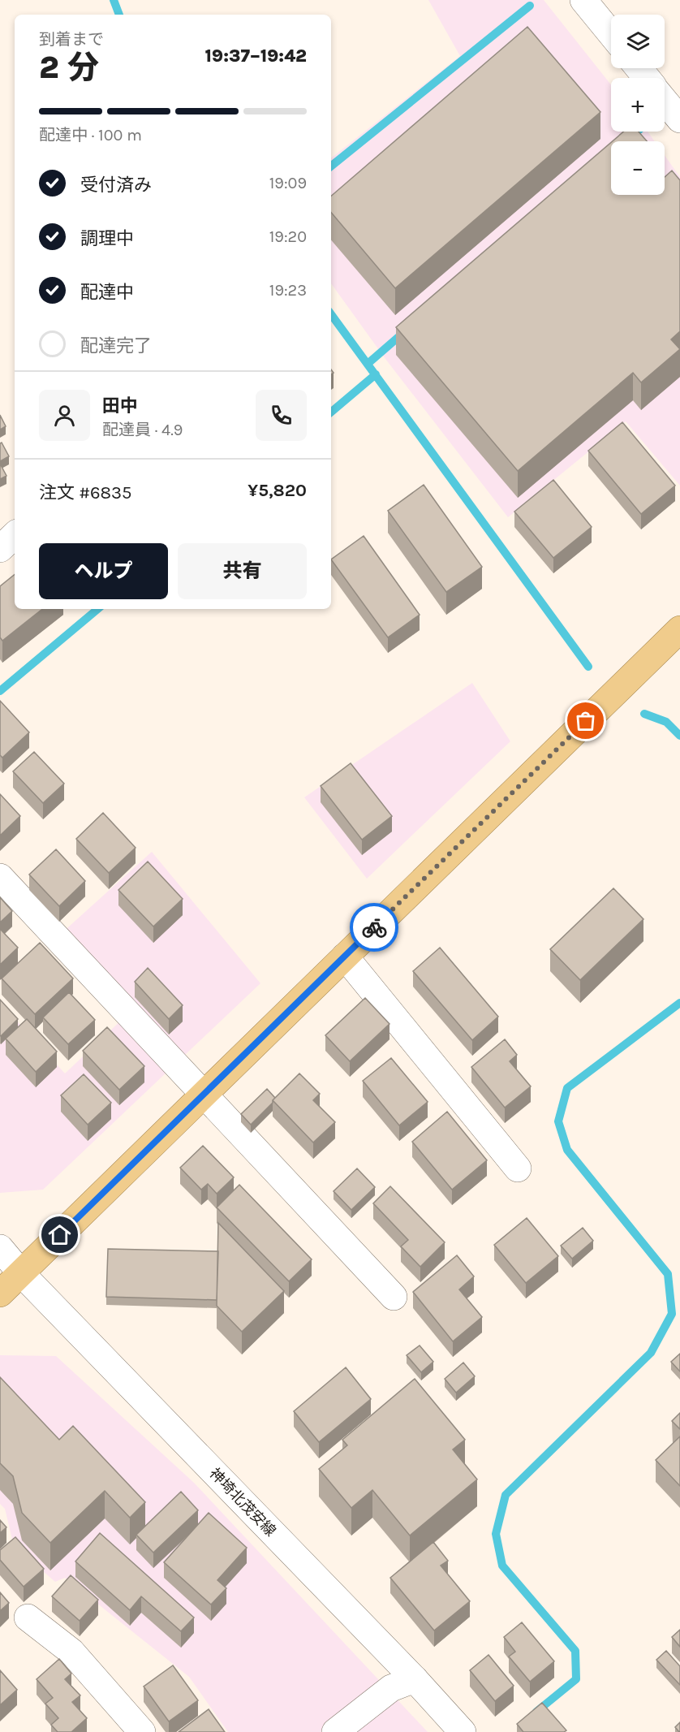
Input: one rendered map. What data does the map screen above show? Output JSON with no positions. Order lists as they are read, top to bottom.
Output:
{
  "streets": {
    "street": ["神埼北茂安線"]
  },
  "page": {
    "map_buttons": ["+", "−"],
    "heading": ["2 分", "到着まで", "19:37–19:42"],
    "panel": [
      "田中",
      "配達員 · 4.9",
      "注文 #6835",
      "¥5,820"
    ],
    "bar": "配達中 · 100 m",
    "list": [
      ["受付済み", "19:09"],
      ["調理中", "19:20"],
      ["配達中", "19:23"],
      "配達完了"
    ],
    "buttons": ["ヘルプ", "共有"]
  }
}
